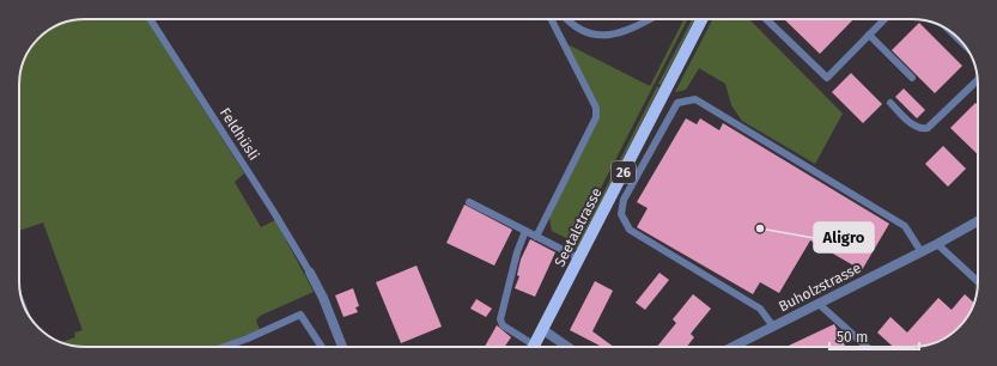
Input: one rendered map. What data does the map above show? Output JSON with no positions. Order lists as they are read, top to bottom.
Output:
{
  "streets": {
    "main road": ["26", "Seetalstrasse"],
    "street": ["Buholzstrasse"],
    "lane": ["Feldhüsli"]
  },
  "places": ["Aligro"],
  "scale_bar": "50 m"
}
